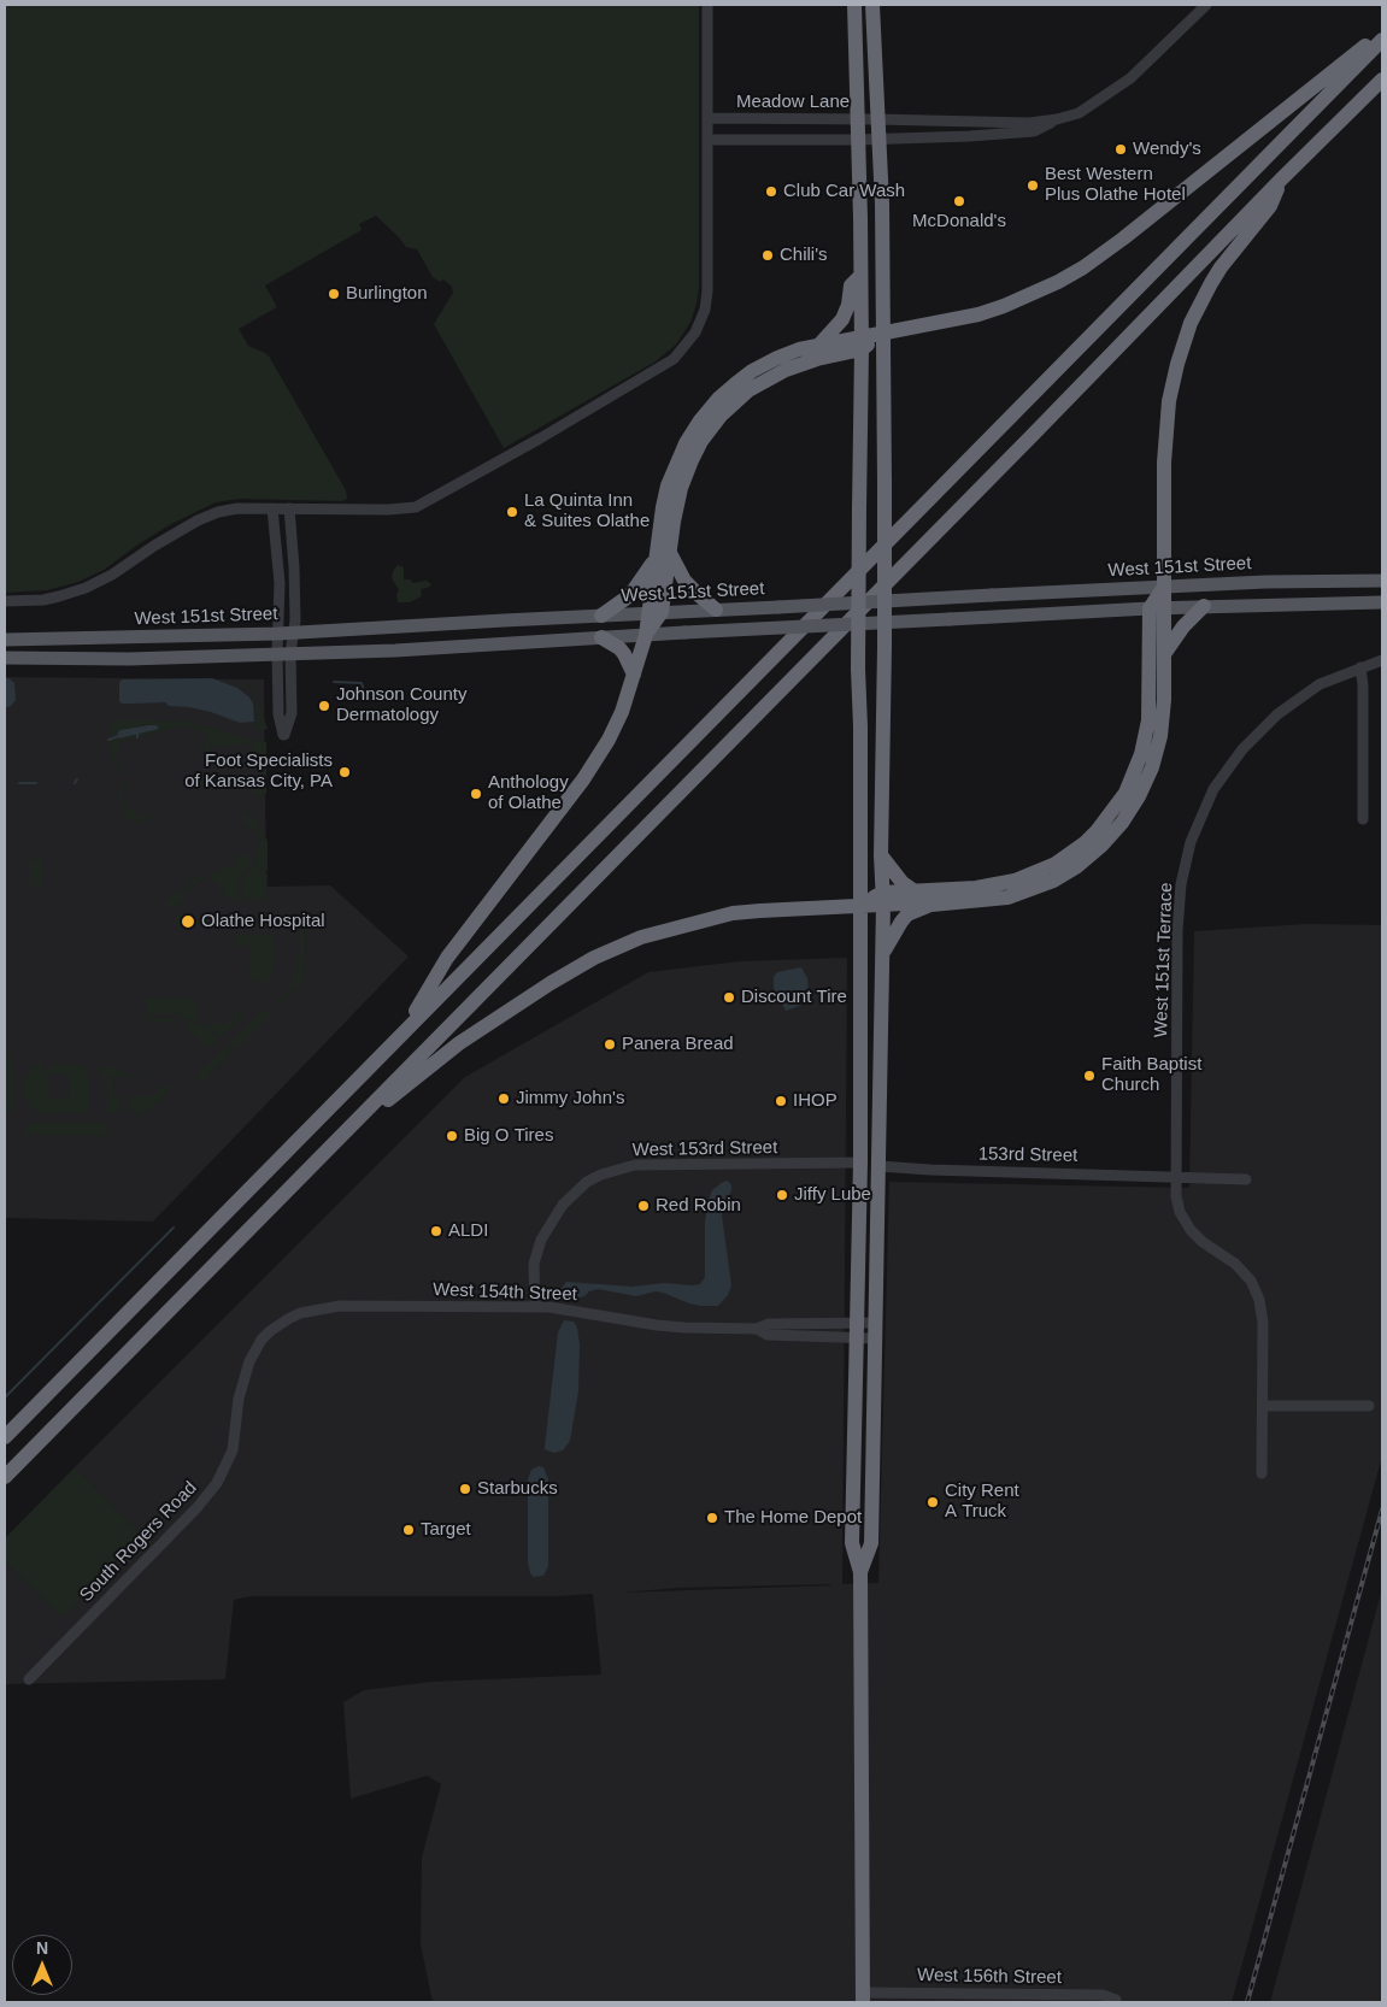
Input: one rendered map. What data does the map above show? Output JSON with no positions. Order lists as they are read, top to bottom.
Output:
{
  "streets": {
    "main road": ["West 151st Street"],
    "street": [
      "Meadow Lane",
      "West 151st Terrace",
      "West 153rd Street",
      "153rd Street",
      "West 154th Street",
      "South Rogers Road",
      "West 156th Street"
    ]
  },
  "crossings": [
    ["West 151st Terrace", "153rd Street"],
    ["West 153rd Street", "West 154th Street"],
    ["West 154th Street", "South Rogers Road"]
  ],
  "places": [
    "Wendy's",
    "Best Western Plus Olathe Hotel",
    "Club Car Wash",
    "McDonald's",
    "Chili's",
    "Burlington",
    "La Quinta Inn & Suites Olathe",
    "Johnson County Dermatology",
    "Foot Specialists of Kansas City, PA",
    "Anthology of Olathe",
    "Olathe Hospital",
    "Discount Tire",
    "Panera Bread",
    "Faith Baptist Church",
    "Jimmy John's",
    "IHOP",
    "Big O Tires",
    "Jiffy Lube",
    "Red Robin",
    "ALDI",
    "Starbucks",
    "City Rent A Truck",
    "The Home Depot",
    "Target"
  ],
  "north": "top"
}
